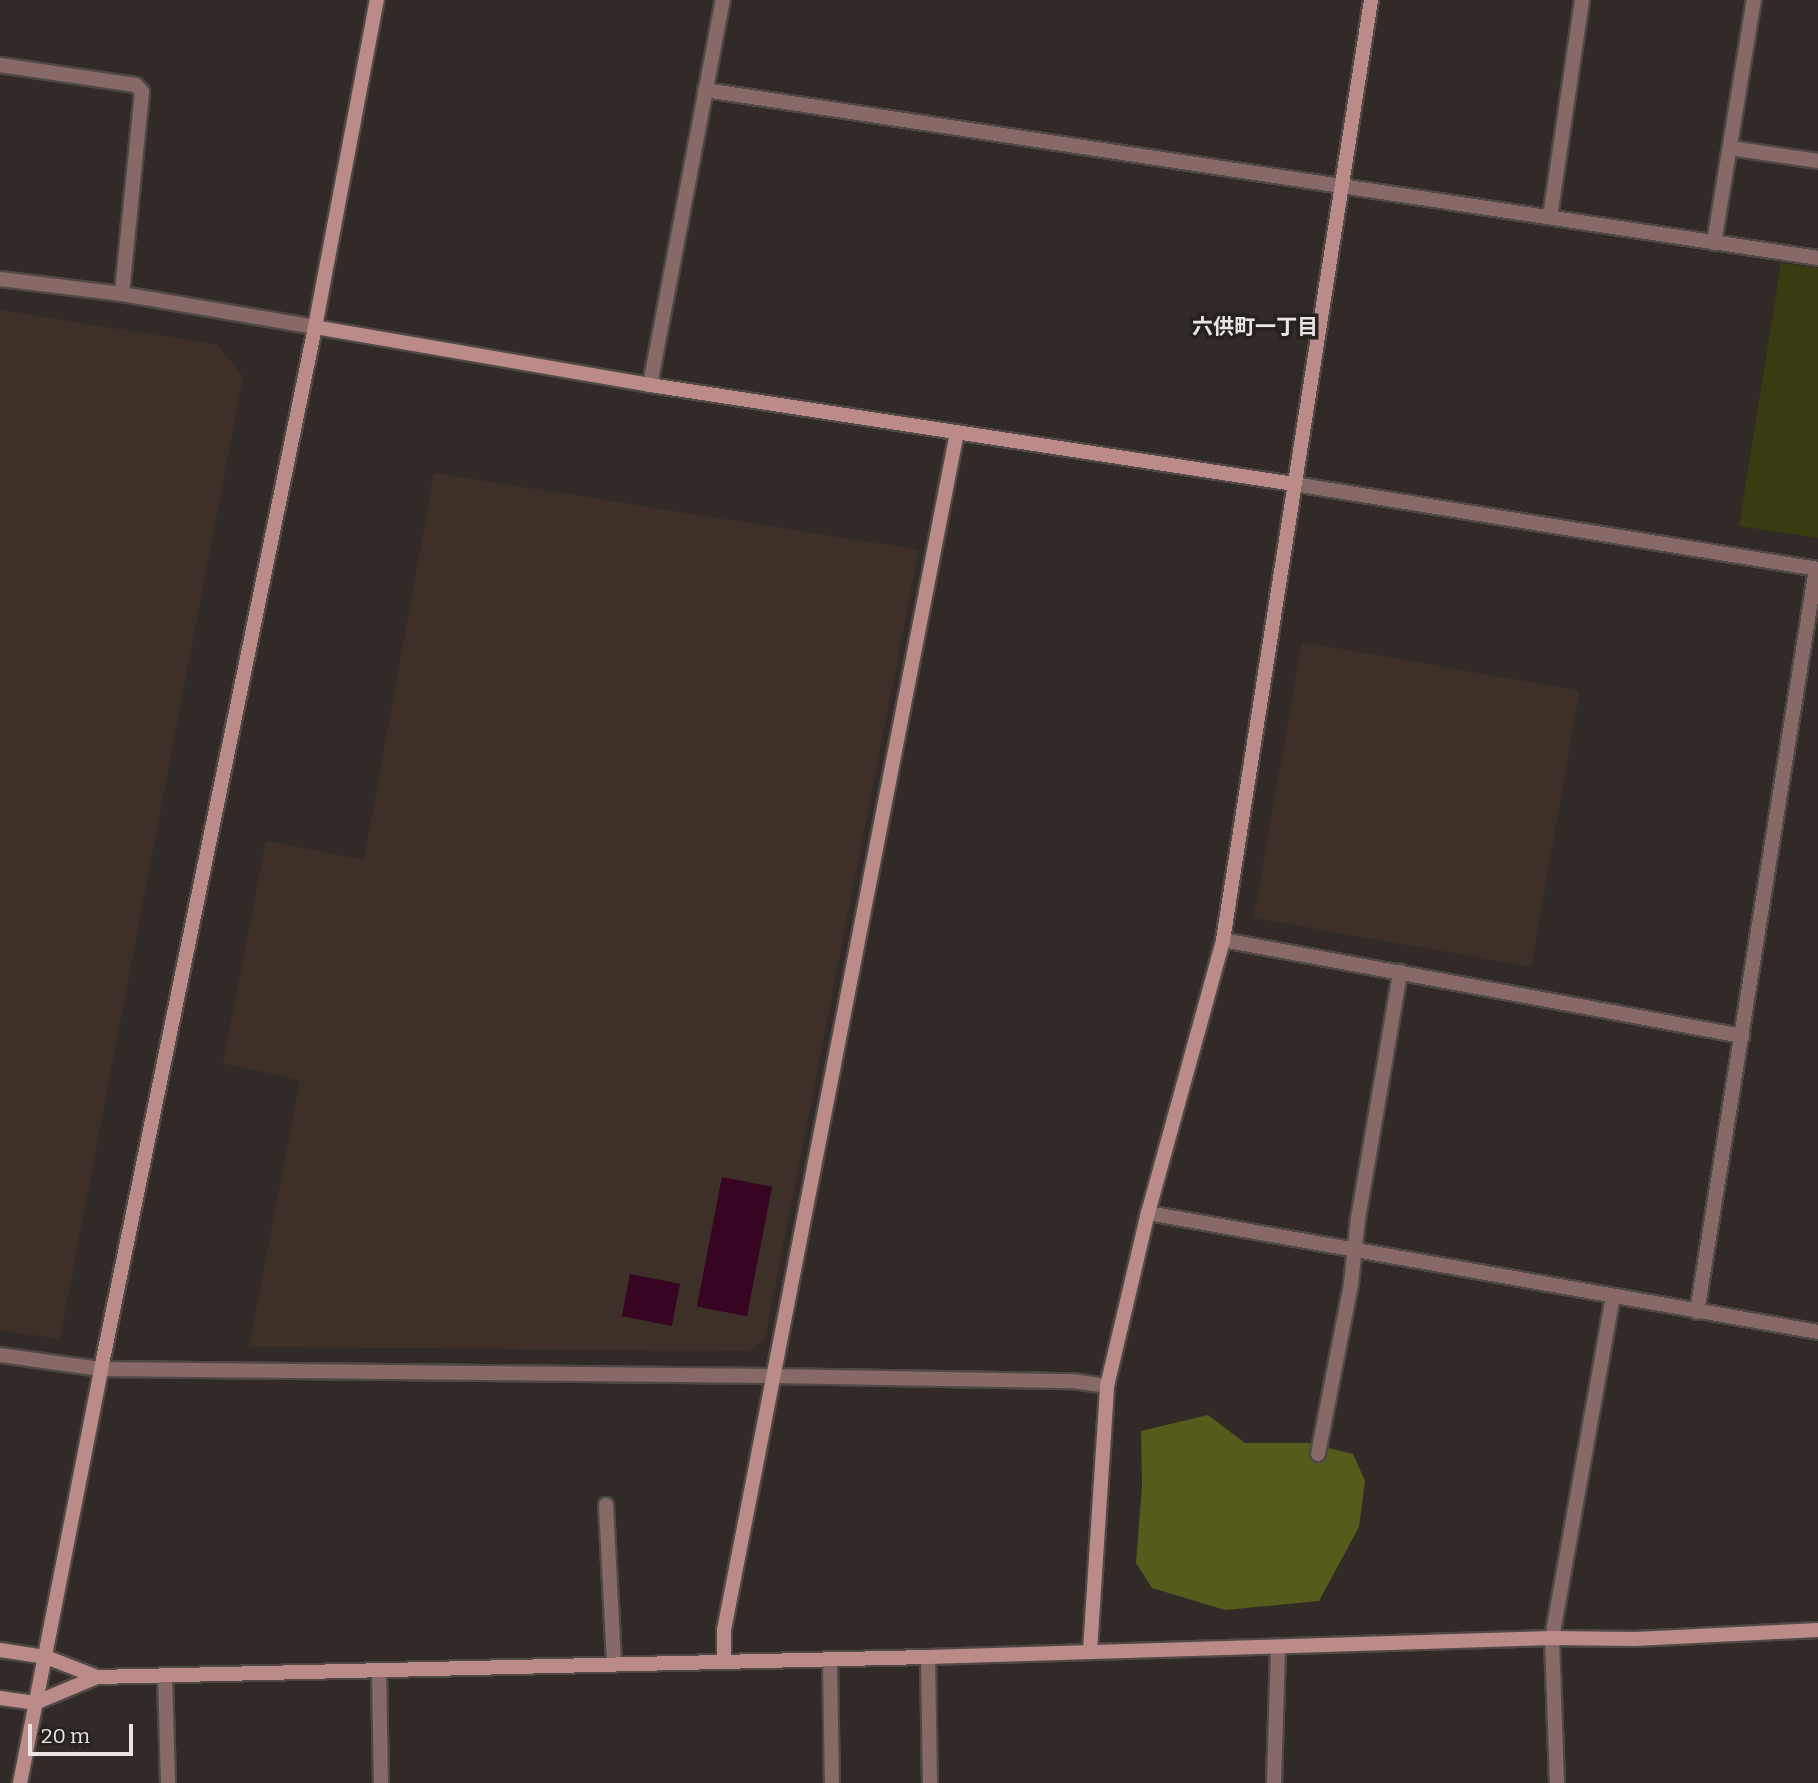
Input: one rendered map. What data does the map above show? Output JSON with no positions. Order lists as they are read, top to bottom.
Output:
{
  "districts": ["六供町一丁目"],
  "scale_bar": "20 m"
}
